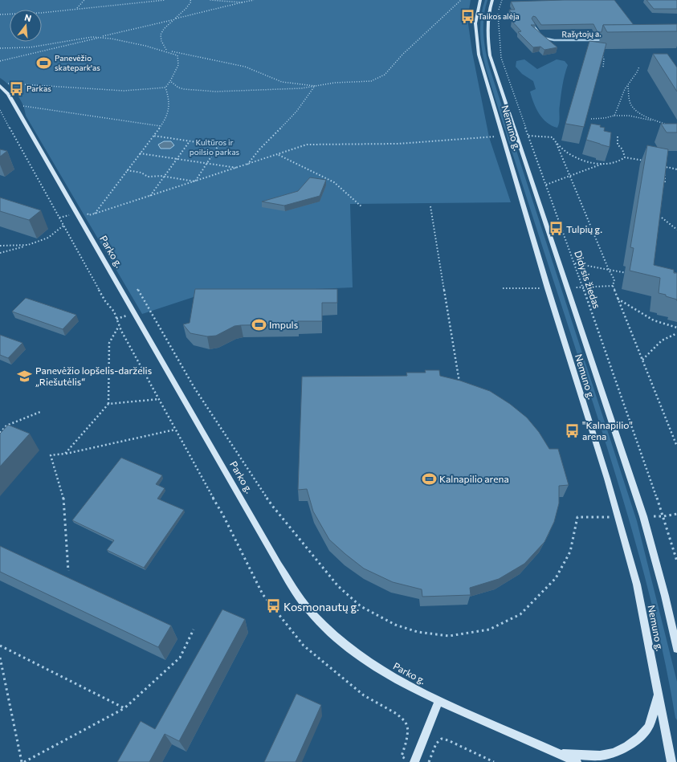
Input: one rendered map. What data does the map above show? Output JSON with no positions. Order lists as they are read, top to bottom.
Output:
{
  "streets": {
    "main road": ["Nemuno g.", "Parko g."],
    "street": ["Rašytojų a."],
    "path": ["Didysis žiedas"]
  },
  "parks": ["Kultūros ir poilsio parkas"],
  "places": {
    "bus stop": [
      "Taikos alėja",
      "Parkas",
      "Tulpių g.",
      "\"Kalnapilio\" arena",
      "Kosmonautų g."
    ],
    "sports": ["Panevėžio skatepark'as", "Impuls", "Kalnapilio arena"],
    "school or university": ["Panevėžio lopšelis-darželis „Riešutėlis“"]
  },
  "north": "top"
}
